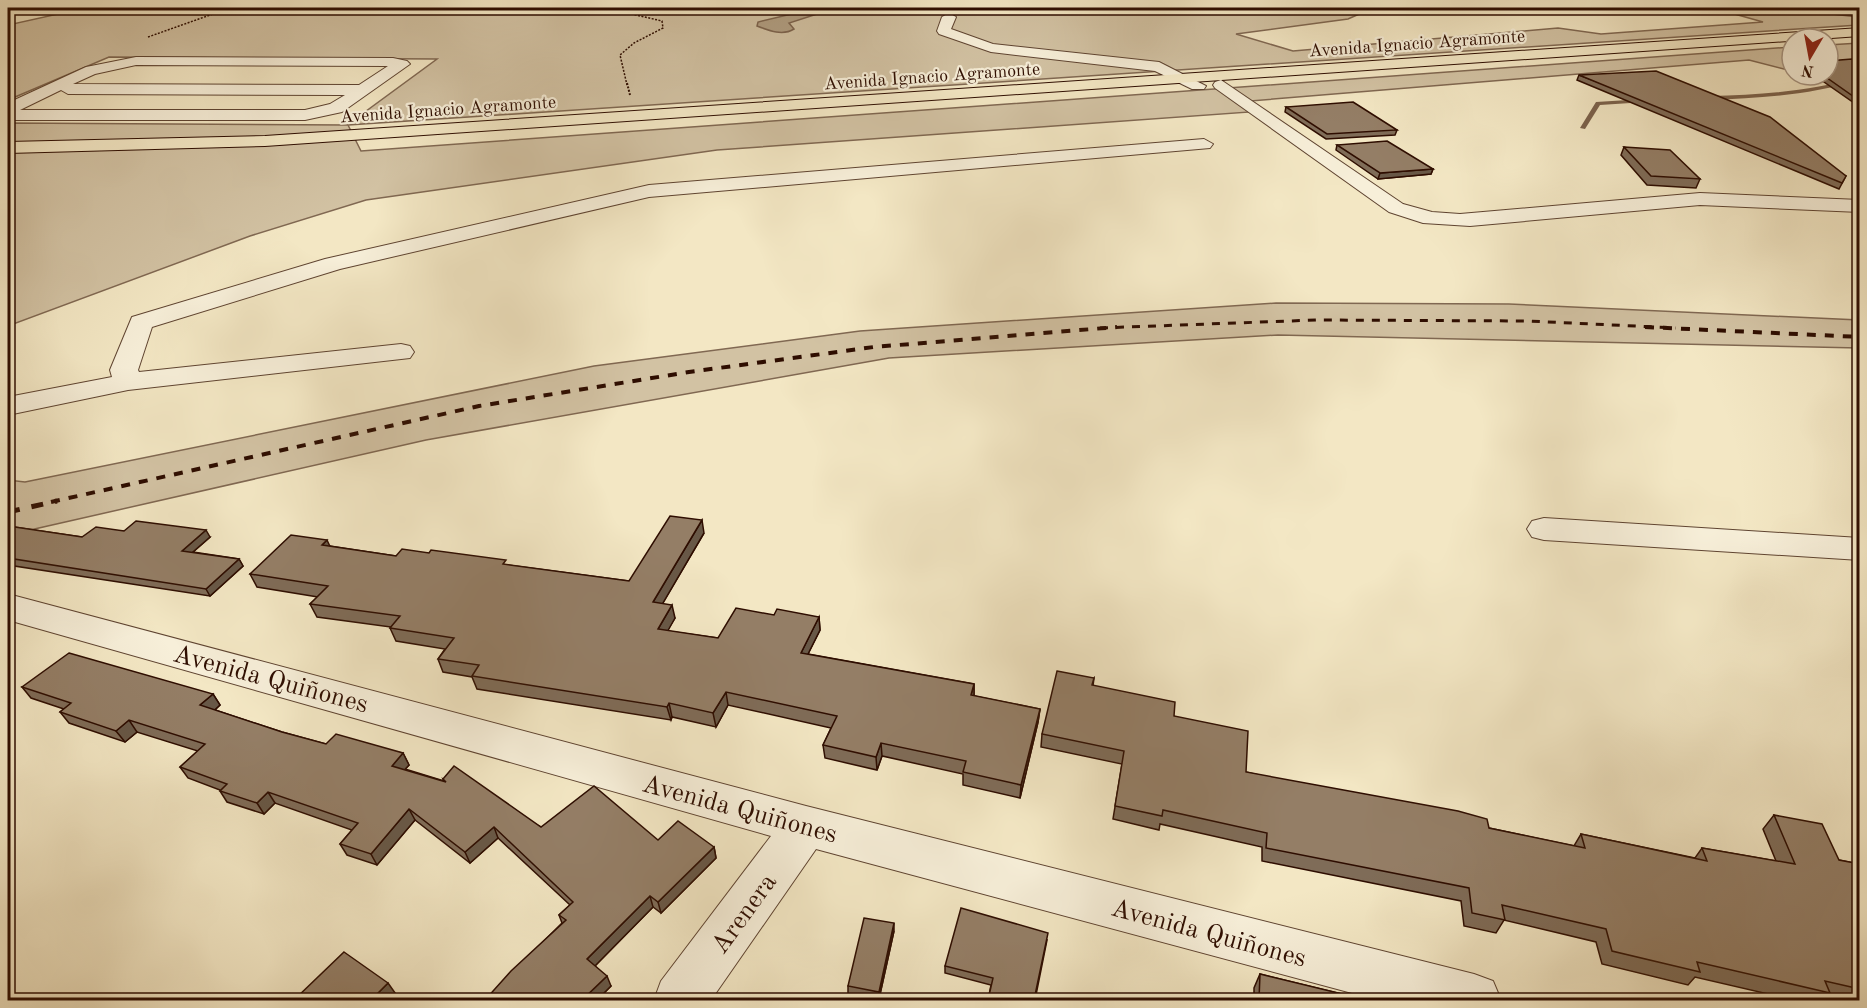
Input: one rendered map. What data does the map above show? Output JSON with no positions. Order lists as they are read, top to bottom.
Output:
{
  "streets": {
    "main road": ["Avenida Ignacio Agramonte"],
    "street": ["Avenida Quiñones", "Arenera"]
  },
  "crossings": [
    ["Avenida Quiñones", "Arenera"]
  ],
  "north": "bottom"
}
